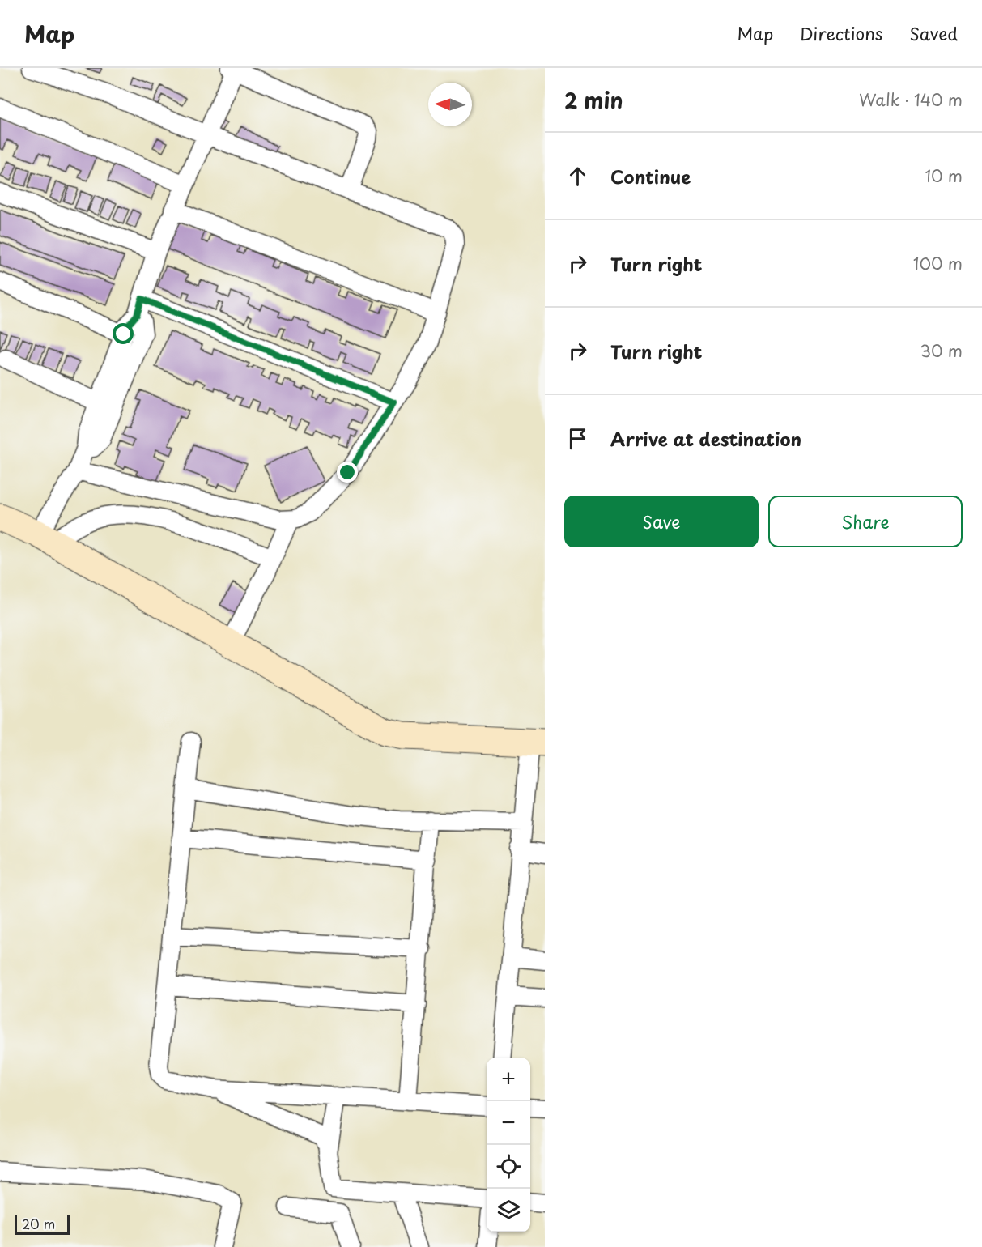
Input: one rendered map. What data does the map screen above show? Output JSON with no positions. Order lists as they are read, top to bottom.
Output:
{
  "scale_bar": "20 m",
  "north": "left",
  "page": {
    "header": "Map",
    "nav": ["Map", "Directions", "Saved"],
    "heading": ["2 min", "Walk · 140 m"],
    "list": [
      ["Continue", "10 m"],
      ["Turn right", "100 m"],
      ["Turn right", "30 m"],
      "Arrive at destination"
    ],
    "buttons": ["Save", "Share"],
    "map_buttons": ["+", "−"],
    "scale": "20 m"
  }
}
